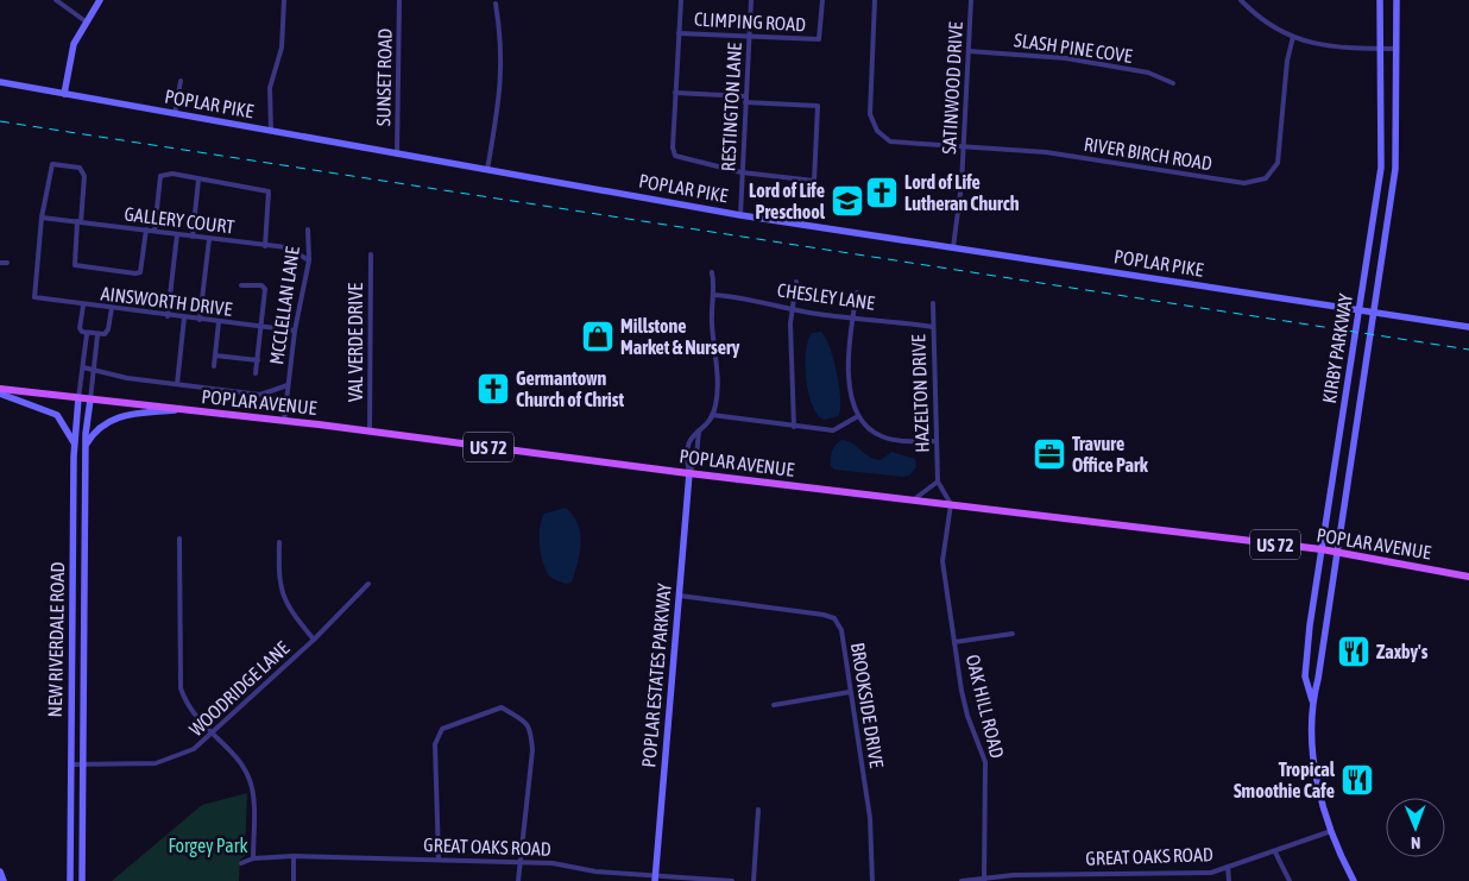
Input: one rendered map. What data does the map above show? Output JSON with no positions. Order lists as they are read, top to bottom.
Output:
{
  "streets": {
    "main road": [
      "POPLAR PIKE",
      "KIRBY PARKWAY",
      "POPLAR AVENUE",
      "US 72",
      "NEW RIVERDALE ROAD",
      "POPLAR ESTATES PARKWAY"
    ],
    "street": [
      "CLIMPING ROAD",
      "SLASH PINE COVE",
      "SUNSET ROAD",
      "SATINWOOD DRIVE",
      "RESTINGTON LANE",
      "RIVER BIRCH ROAD",
      "GALLERY COURT",
      "CHESLEY LANE",
      "AINSWORTH DRIVE",
      "MCCLELLAN LANE",
      "VAL VERDE DRIVE",
      "HAZELTON DRIVE",
      "WOODRIDGE LANE",
      "BROOKSIDE DRIVE",
      "OAK HILL ROAD",
      "GREAT OAKS ROAD"
    ]
  },
  "crossings": [
    ["CLIMPING ROAD", "RESTINGTON LANE"],
    ["SLASH PINE COVE", "SATINWOOD DRIVE"],
    ["SUNSET ROAD", "POPLAR PIKE"],
    ["SATINWOOD DRIVE", "POPLAR PIKE"],
    ["SATINWOOD DRIVE", "RIVER BIRCH ROAD"],
    ["POPLAR PIKE", "RESTINGTON LANE"],
    ["POPLAR PIKE", "KIRBY PARKWAY"],
    ["GALLERY COURT", "AINSWORTH DRIVE"],
    ["GALLERY COURT", "MCCLELLAN LANE"],
    ["CHESLEY LANE", "HAZELTON DRIVE"],
    ["AINSWORTH DRIVE", "MCCLELLAN LANE"],
    ["MCCLELLAN LANE", "POPLAR AVENUE"],
    ["VAL VERDE DRIVE", "POPLAR AVENUE"],
    ["KIRBY PARKWAY", "POPLAR AVENUE"],
    ["KIRBY PARKWAY", "GREAT OAKS ROAD"],
    ["HAZELTON DRIVE", "POPLAR AVENUE"],
    ["HAZELTON DRIVE", "OAK HILL ROAD"],
    ["POPLAR AVENUE", "NEW RIVERDALE ROAD"],
    ["POPLAR AVENUE", "POPLAR ESTATES PARKWAY"],
    ["POPLAR AVENUE", "OAK HILL ROAD"],
    ["NEW RIVERDALE ROAD", "WOODRIDGE LANE"],
    ["POPLAR ESTATES PARKWAY", "BROOKSIDE DRIVE"],
    ["POPLAR ESTATES PARKWAY", "GREAT OAKS ROAD"],
    ["OAK HILL ROAD", "GREAT OAKS ROAD"]
  ],
  "parks": ["Forgey Park"],
  "places": {
    "church": ["Lord of Life Lutheran Church", "Germantown Church of Christ"],
    "school or university": ["Lord of Life Preschool"],
    "shop": ["Millstone Market & Nursery"],
    "office": ["Travure Office Park"],
    "restaurant": ["Zaxby's", "Tropical Smoothie Cafe"]
  },
  "north": "bottom"
}
